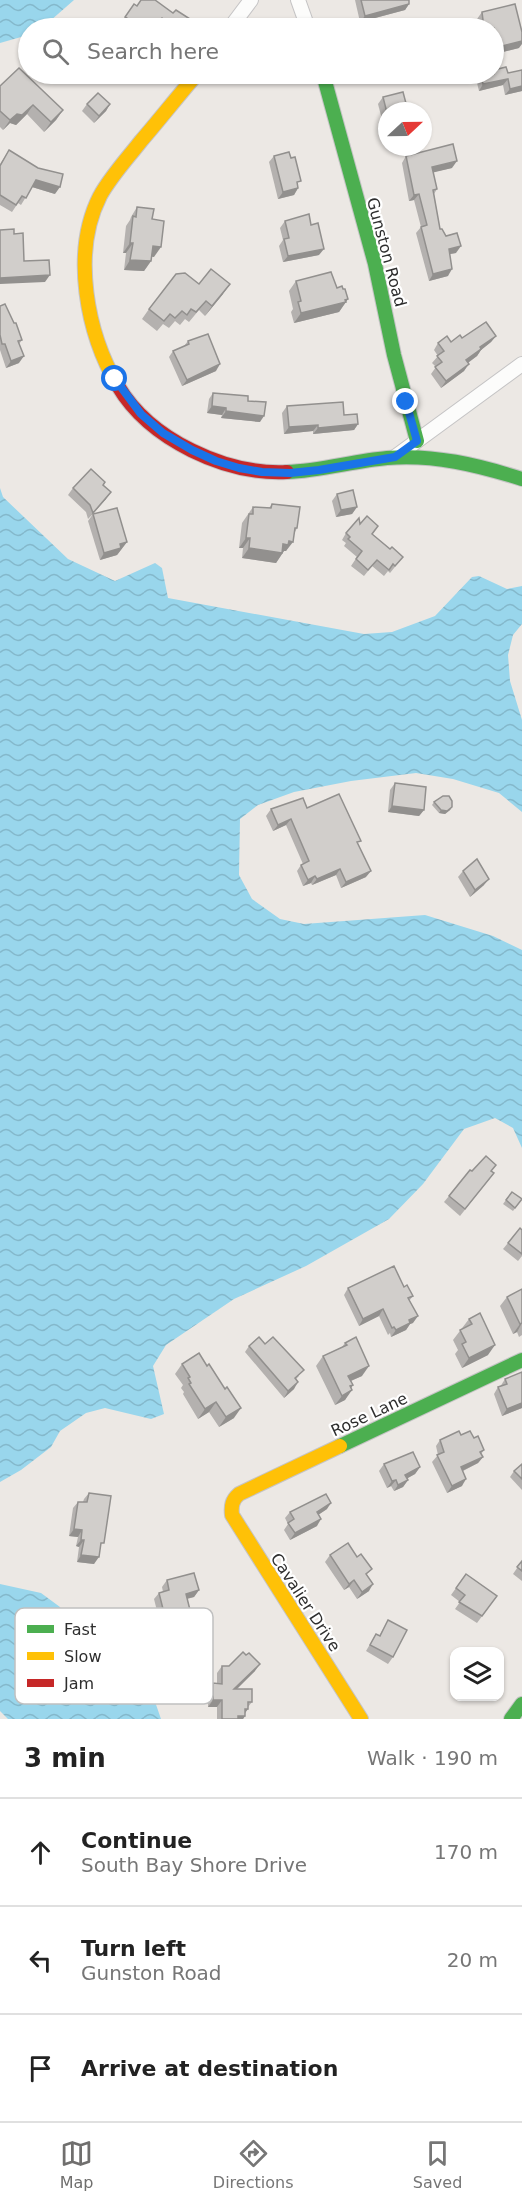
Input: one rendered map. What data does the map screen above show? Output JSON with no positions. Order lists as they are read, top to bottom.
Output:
{
  "streets": {
    "street": ["Gunston Road", "Rose Lane", "Cavalier Drive"]
  },
  "crossings": [
    ["Rose Lane", "Cavalier Drive"]
  ],
  "legend": ["Fast", "Slow", "Jam"],
  "north": "right",
  "page": {
    "search": "Search here",
    "heading": ["3 min", "Walk · 190 m"],
    "list": [
      ["Continue", "South Bay Shore Drive", "170 m"],
      ["Turn left", "Gunston Road", "20 m"],
      "Arrive at destination"
    ],
    "nav": ["Map", "Directions", "Saved"]
  }
}
